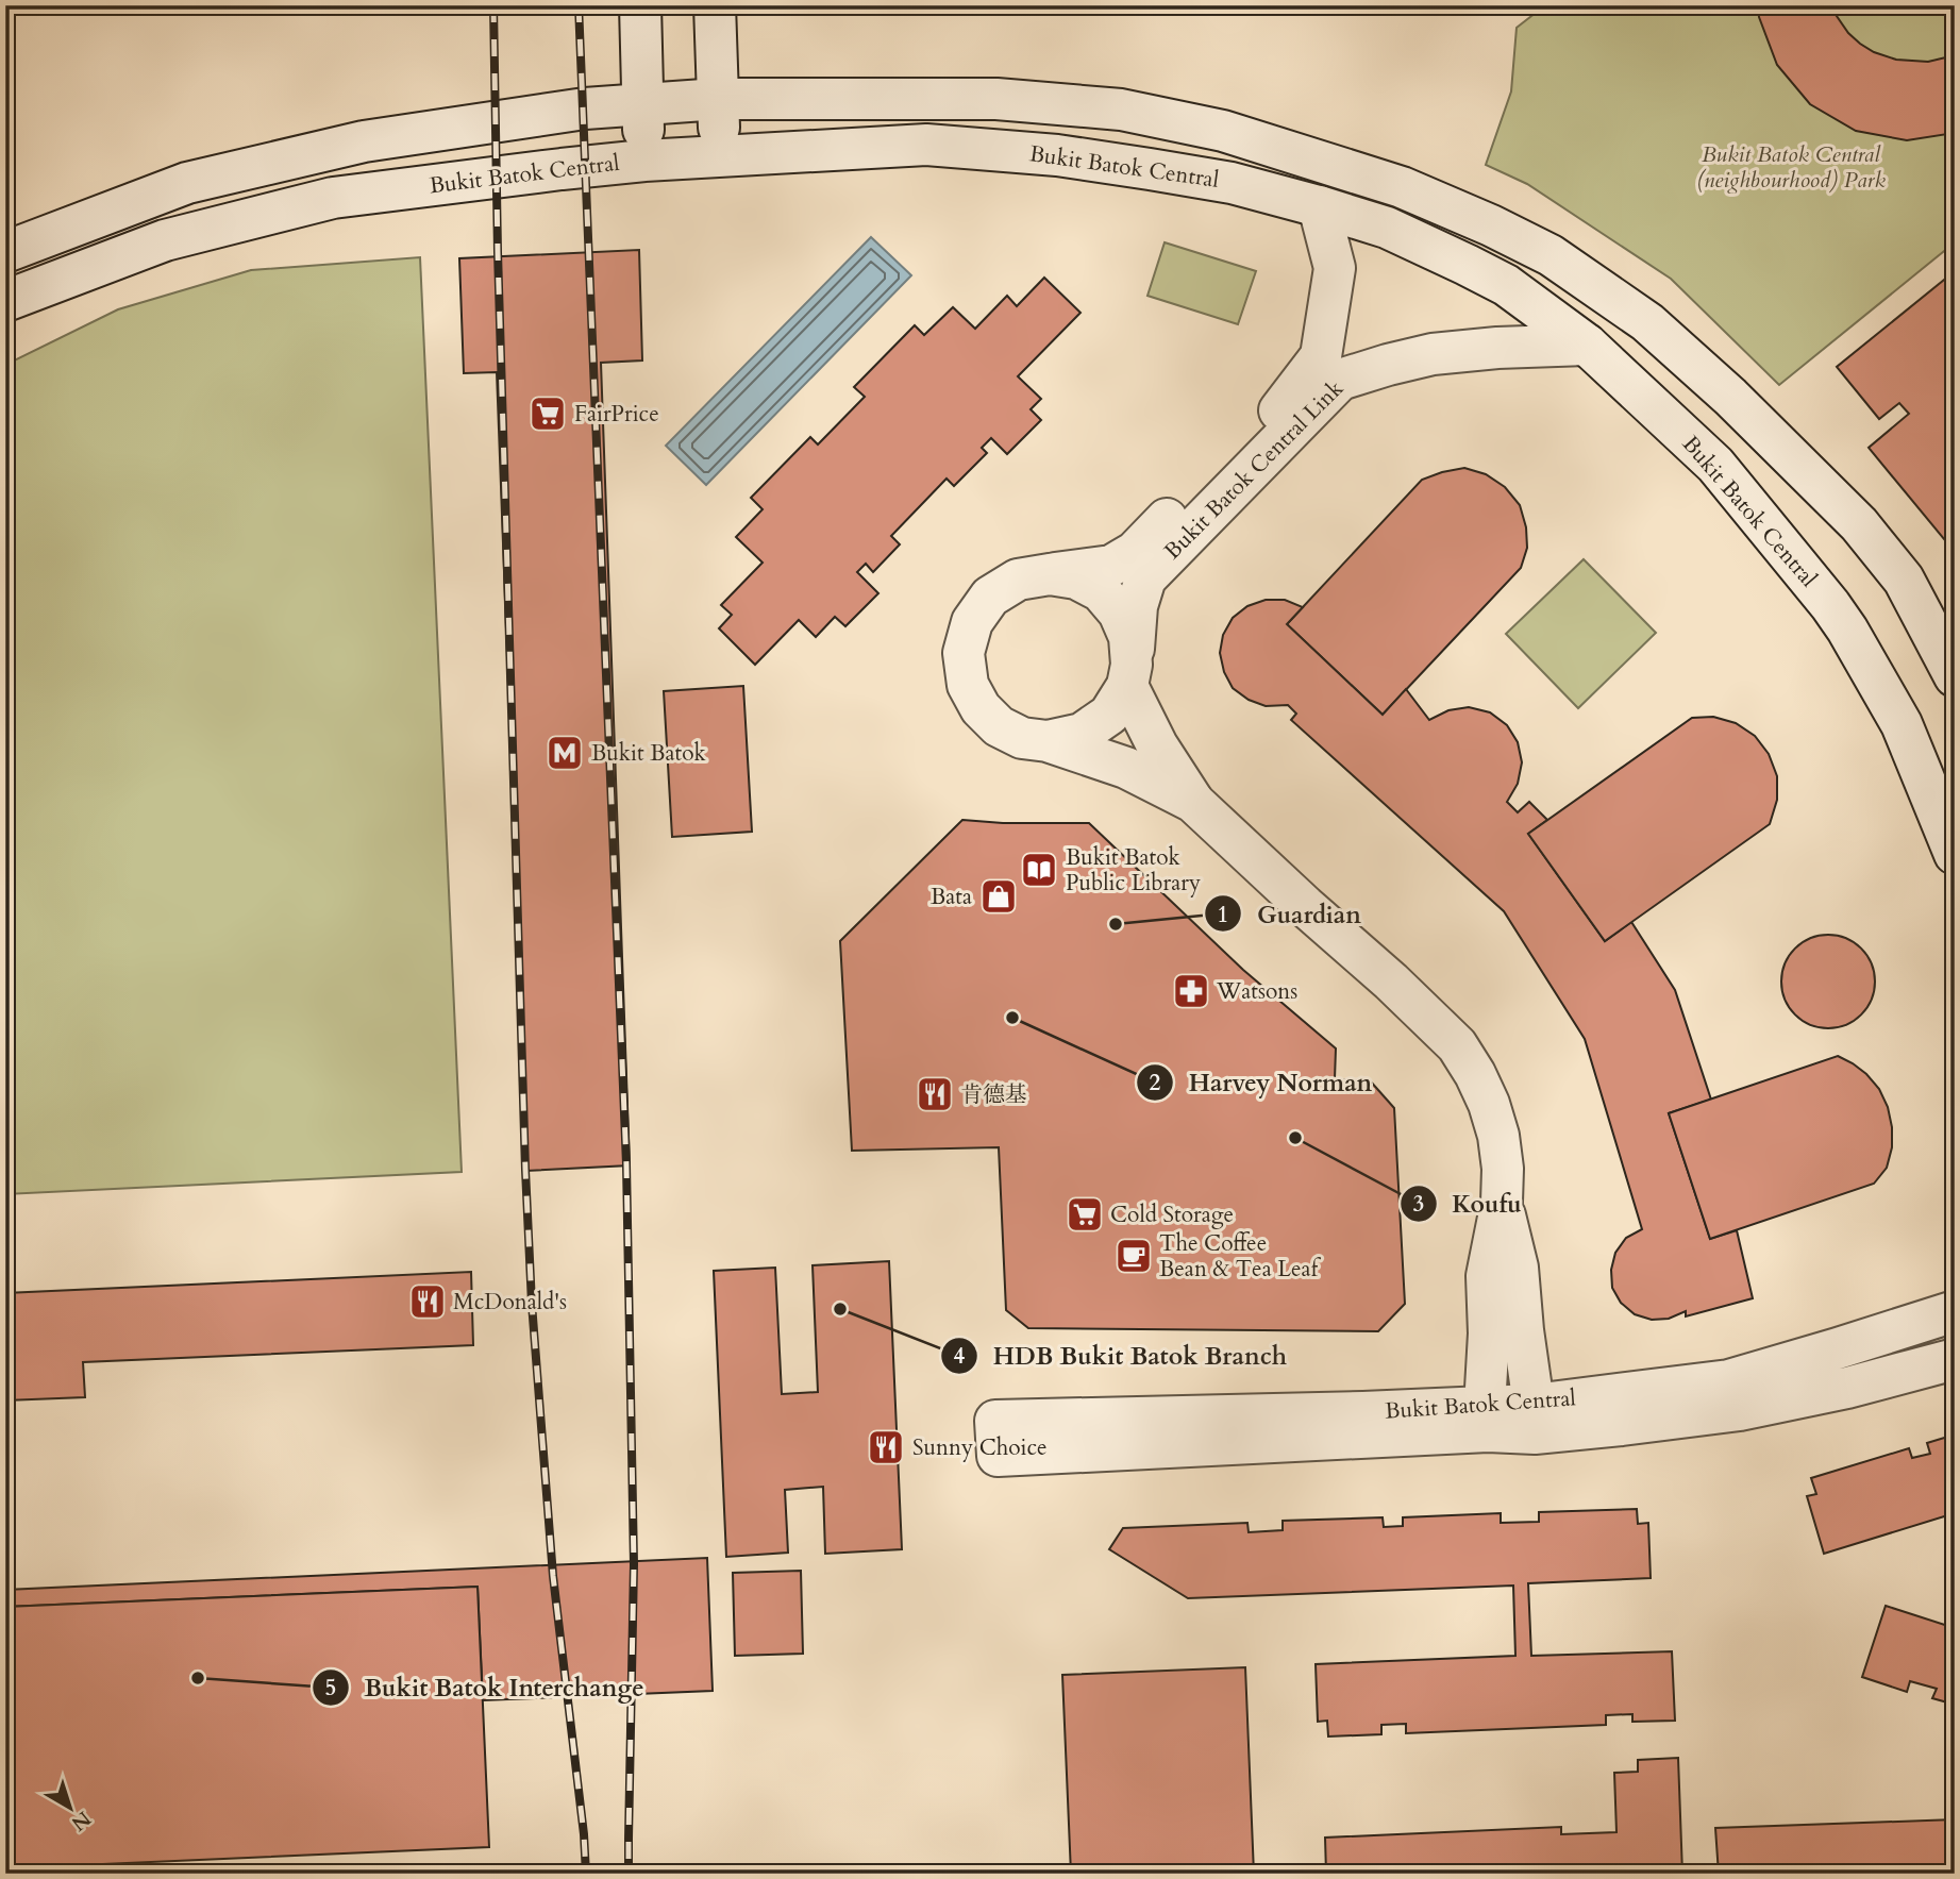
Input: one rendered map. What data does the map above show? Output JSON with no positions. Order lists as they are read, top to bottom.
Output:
{
  "streets": {
    "main road": ["Bukit Batok Central", "Bukit Batok Central Link"]
  },
  "crossings": [
    ["Bukit Batok Central", "Bukit Batok Central Link"]
  ],
  "parks": ["Bukit Batok Central (neighbourhood) Park"],
  "places": {
    "supermarket": ["FairPrice", "Cold Storage"],
    "metro station": ["Bukit Batok"],
    "library": ["Bukit Batok Public Library"],
    "shop": ["Bata"],
    "other": [
      "Guardian",
      "Harvey Norman",
      "Koufu",
      "HDB Bukit Batok Branch",
      "Bukit Batok Interchange"
    ],
    "pharmacy": ["Watsons"],
    "restaurant": ["肯德基", "McDonald's", "Sunny Choice"],
    "cafe": ["The Coffee Bean & Tea Leaf"]
  },
  "north": "bottom right"
}
